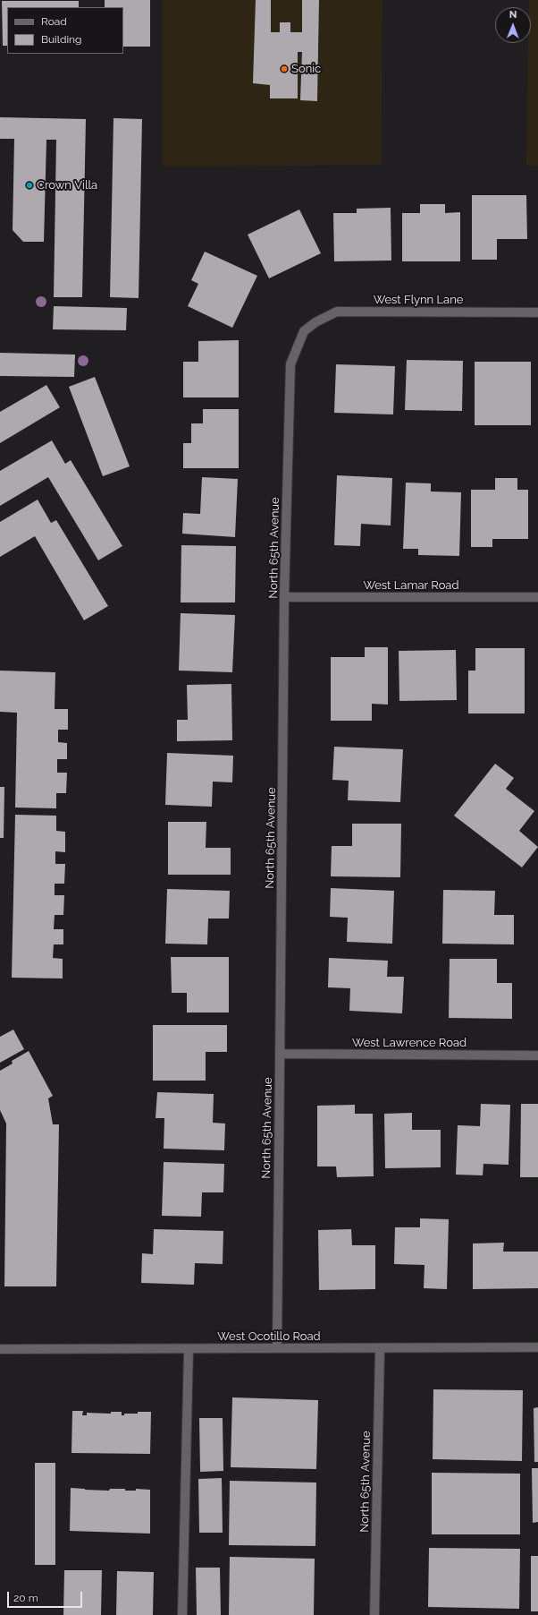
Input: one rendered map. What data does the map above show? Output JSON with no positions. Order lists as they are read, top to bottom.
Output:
{
  "streets": {
    "street": [
      "West Flynn Lane",
      "North 65th Avenue",
      "West Lamar Road",
      "West Lawrence Road",
      "West Ocotillo Road"
    ]
  },
  "crossings": [
    ["West Flynn Lane", "North 65th Avenue"],
    ["North 65th Avenue", "West Lamar Road"],
    ["North 65th Avenue", "West Lawrence Road"],
    ["North 65th Avenue", "West Ocotillo Road"]
  ],
  "places": ["Sonic", "Crown Villa"],
  "legend": ["Road", "Building"],
  "scale_bar": "20 m",
  "north": "top"
}
